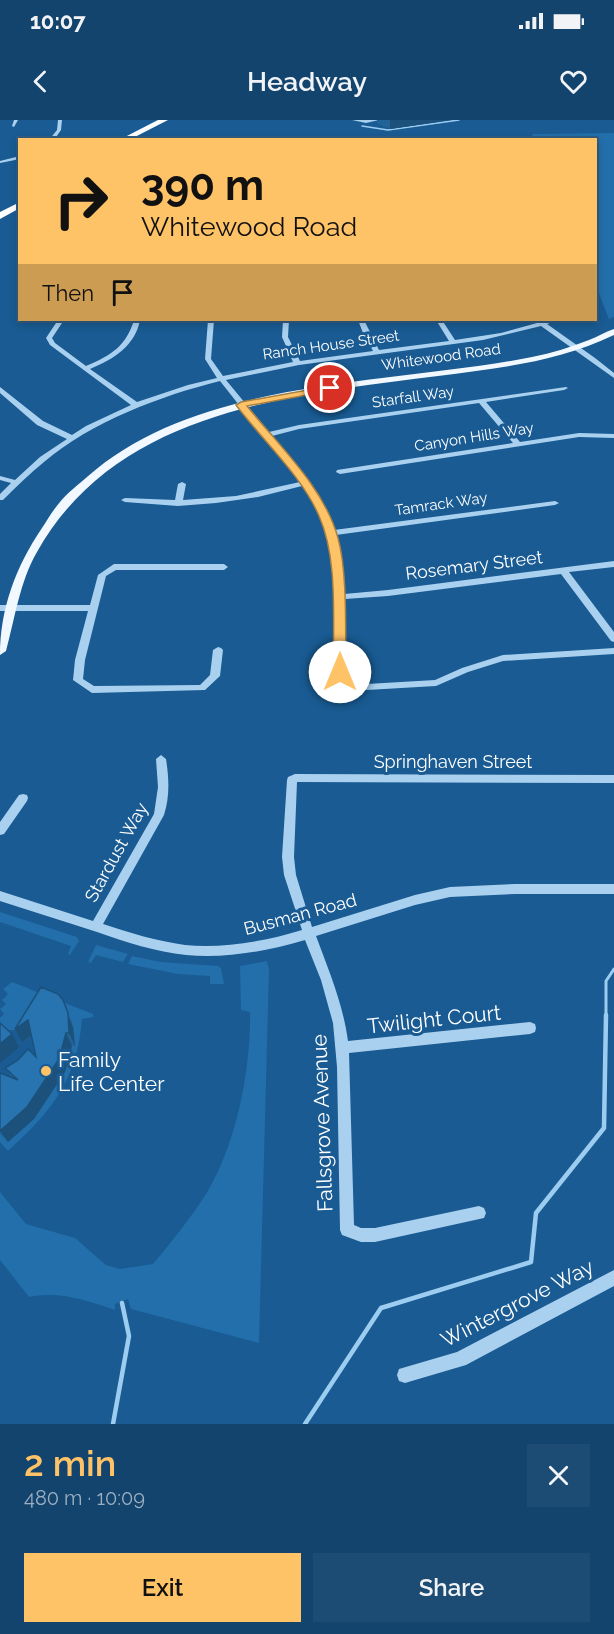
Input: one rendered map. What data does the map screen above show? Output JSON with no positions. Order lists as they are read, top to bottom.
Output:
{
  "streets": {
    "main road": ["Whitewood Road"],
    "street": [
      "Ranch House Street",
      "Starfall Way",
      "Canyon Hills Way",
      "Tamrack Way",
      "Rosemary Street",
      "Springhaven Street",
      "Stardust Way",
      "Busman Road",
      "Twilight Court",
      "Fallsgrove Avenue",
      "Wintergrove Way"
    ]
  },
  "crossings": [
    ["Springhaven Street", "Fallsgrove Avenue"],
    ["Stardust Way", "Busman Road"],
    ["Busman Road", "Fallsgrove Avenue"],
    ["Twilight Court", "Fallsgrove Avenue"]
  ],
  "places": ["Family Life Center"],
  "page": {
    "status": "10:07",
    "header": "Headway",
    "turn": ["390 m", "Whitewood Road"],
    "then": "Then",
    "heading": ["2 min", "480 m · 10:09"],
    "buttons": ["Exit", "Share"]
  }
}
